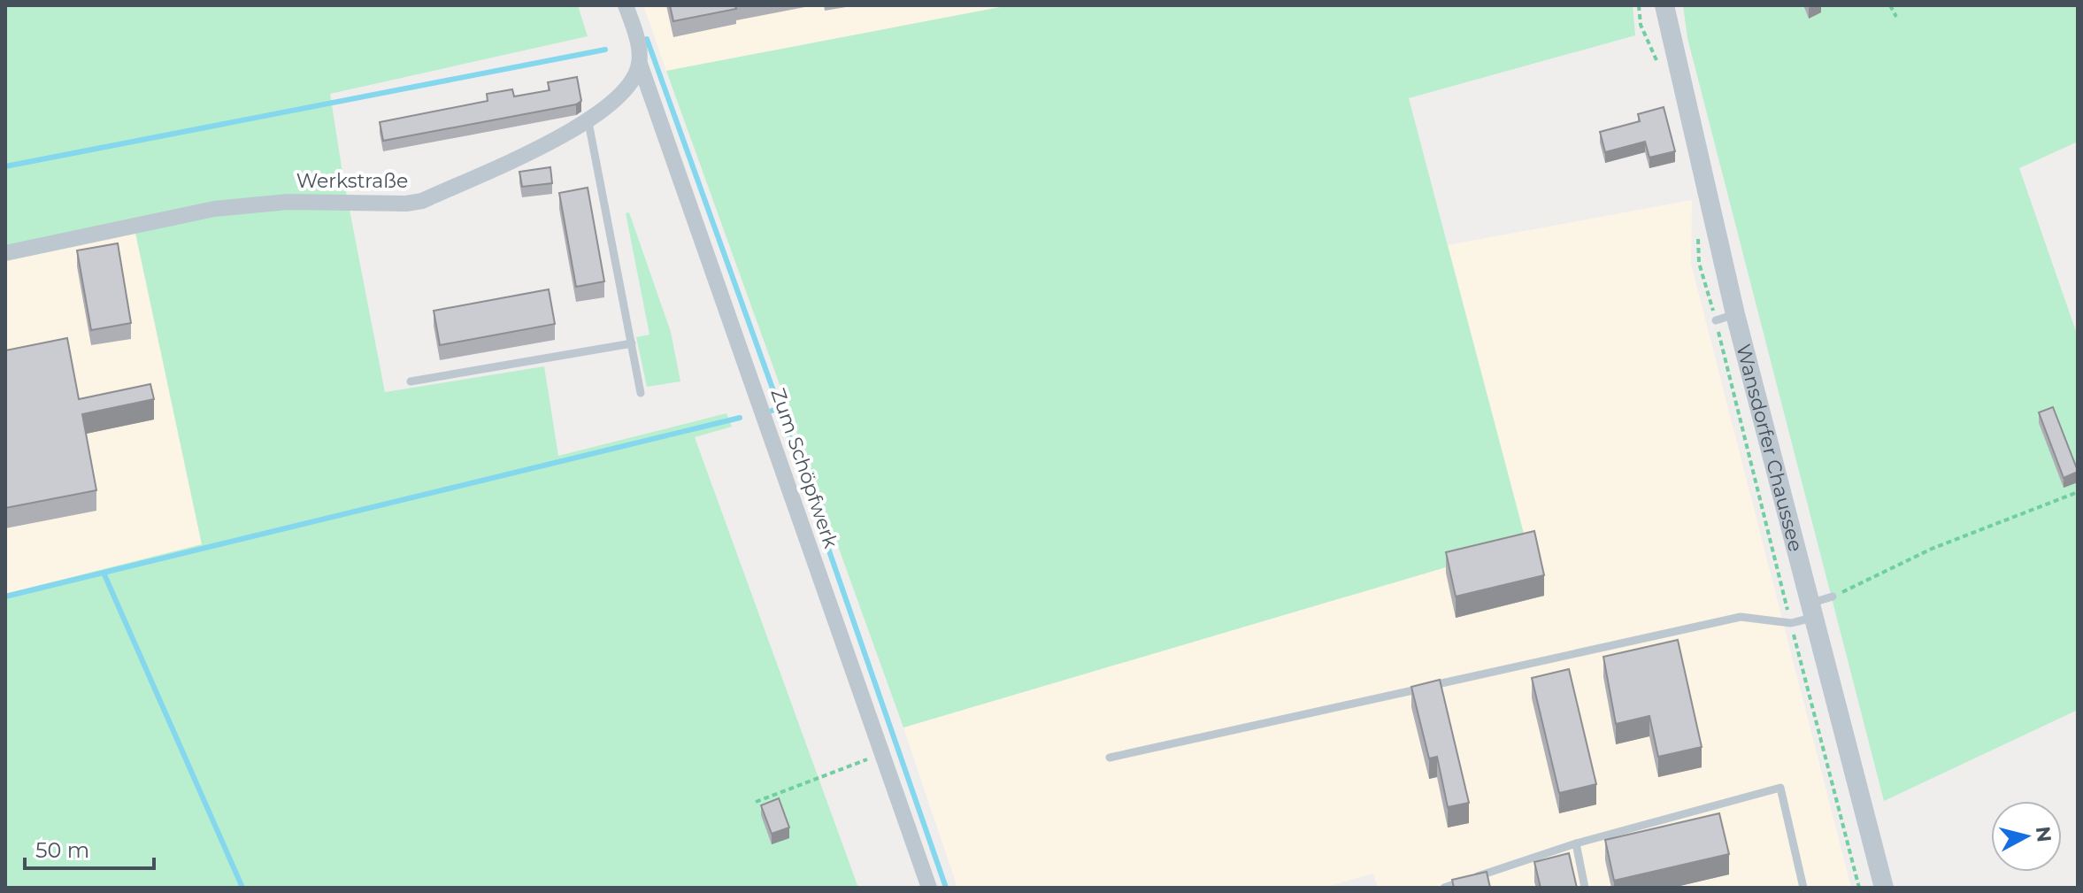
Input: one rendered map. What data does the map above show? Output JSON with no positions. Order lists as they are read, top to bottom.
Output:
{
  "streets": {
    "street": ["Werkstraße", "Wansdorfer Chaussee", "Zum Schöpfwerk"]
  },
  "crossings": [
    ["Werkstraße", "Zum Schöpfwerk"]
  ],
  "scale_bar": "50 m",
  "north": "right"
}
